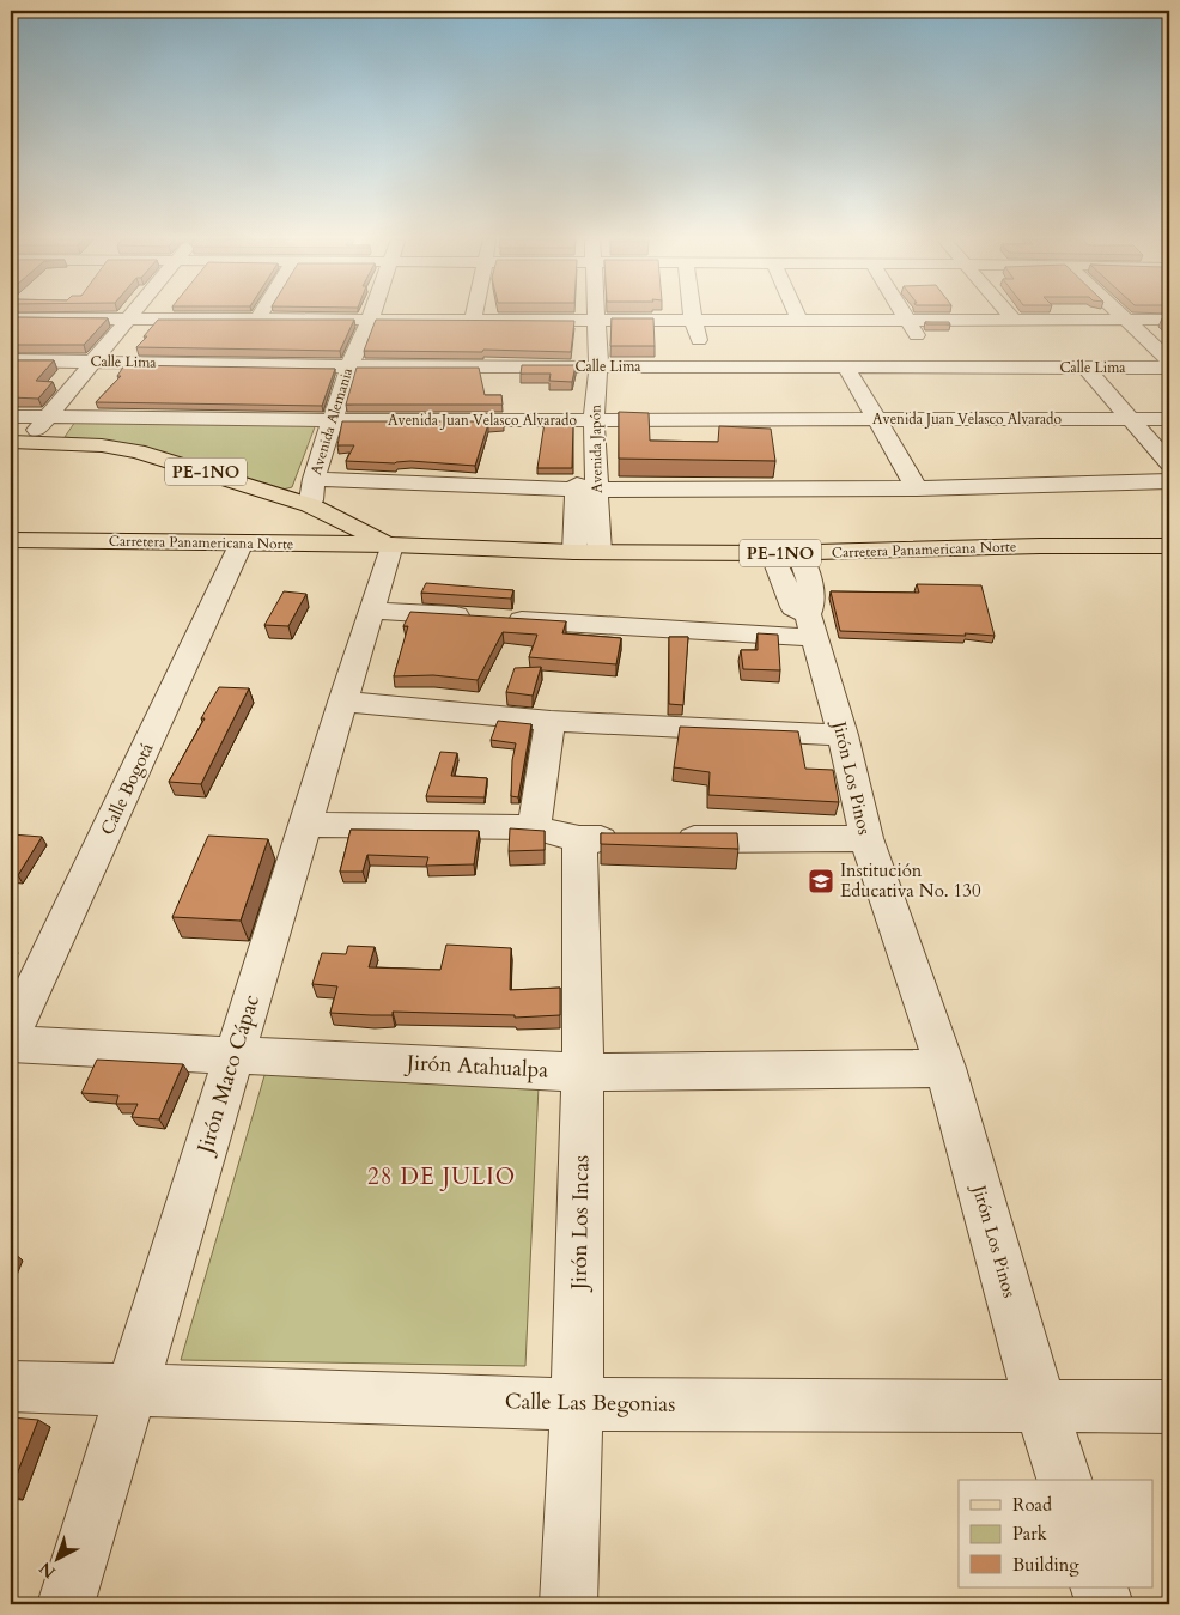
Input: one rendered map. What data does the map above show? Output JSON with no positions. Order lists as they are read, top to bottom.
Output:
{
  "streets": {
    "main road": ["PE-1NO", "Carretera Panamericana Norte"],
    "street": [
      "Calle Lima",
      "Avenida Juan Velasco Alvarado",
      "Avenida Alemania",
      "Avenida Japón",
      "Jirón Los Pinos",
      "Calle Bogotá",
      "Jirón Atahualpa",
      "Jirón Maco Cápac",
      "Jirón Los Incas",
      "Calle Las Begonias"
    ]
  },
  "crossings": [
    ["Calle Lima", "Avenida Alemania"],
    ["Avenida Juan Velasco Alvarado", "Avenida Alemania"],
    ["Avenida Alemania", "Carretera Panamericana Norte"],
    ["Avenida Japón", "Carretera Panamericana Norte"],
    ["Carretera Panamericana Norte", "Calle Bogotá"],
    ["Carretera Panamericana Norte", "Jirón Maco Cápac"],
    ["Jirón Los Pinos", "Jirón Atahualpa"],
    ["Jirón Los Pinos", "Calle Las Begonias"],
    ["Jirón Atahualpa", "Jirón Maco Cápac"],
    ["Jirón Atahualpa", "Jirón Los Incas"],
    ["Jirón Maco Cápac", "Calle Las Begonias"],
    ["Jirón Los Incas", "Calle Las Begonias"]
  ],
  "districts": ["28 DE JULIO"],
  "places": {
    "school or university": ["Institución Educativa No. 130"]
  },
  "legend": ["Road", "Park", "Building"],
  "north": "bottom left"
}
